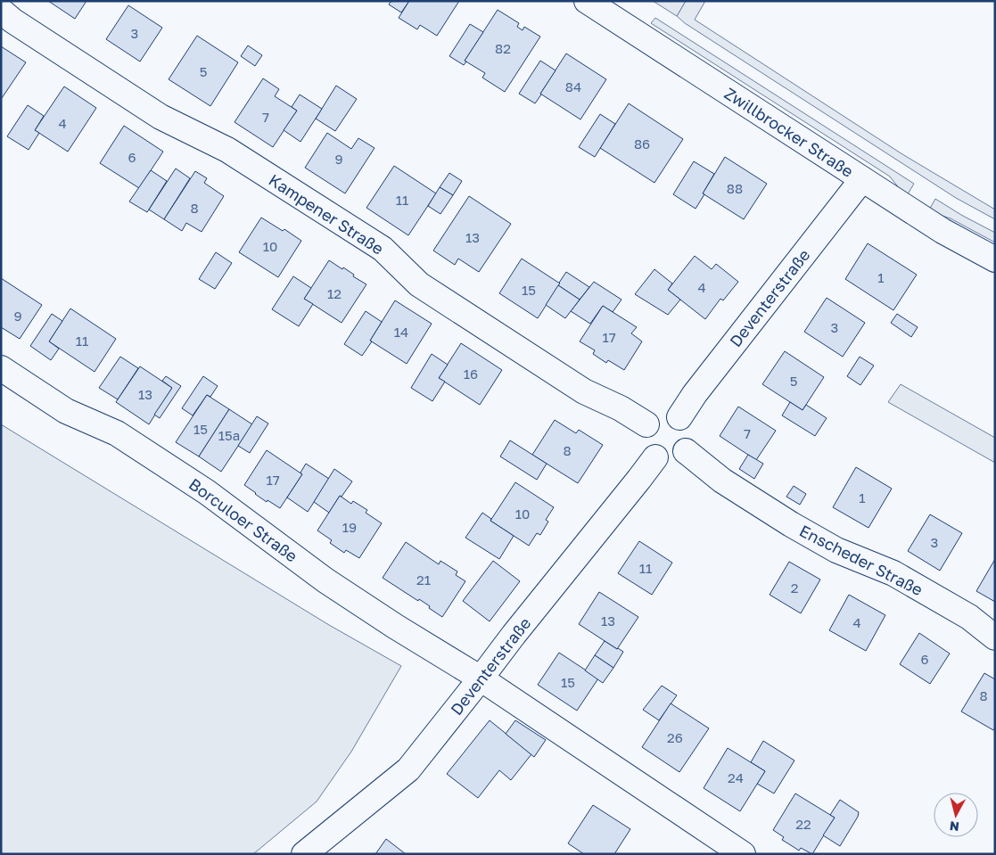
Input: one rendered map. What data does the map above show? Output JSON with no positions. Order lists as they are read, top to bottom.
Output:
{
  "streets": {
    "street": [
      "Zwillbrocker Straße",
      "Kampener Straße",
      "Deventerstraße",
      "Borculoer Straße",
      "Enscheder Straße"
    ]
  },
  "crossings": [
    ["Zwillbrocker Straße", "Deventerstraße"],
    ["Kampener Straße", "Deventerstraße"],
    ["Kampener Straße", "Enscheder Straße"],
    ["Deventerstraße", "Borculoer Straße"],
    ["Deventerstraße", "Enscheder Straße"]
  ],
  "house_numbers": [
    "3",
    "82",
    "5",
    "84",
    "7",
    "4",
    "86",
    "6",
    "9",
    "88",
    "11",
    "8",
    "13",
    "10",
    "1",
    "4",
    "15",
    "12",
    "9",
    "3",
    "14",
    "17",
    "11",
    "16",
    "5",
    "13",
    "15",
    "7",
    "15a",
    "8",
    "17",
    "1",
    "10",
    "19",
    "3",
    "11",
    "21",
    "2",
    "13",
    "4",
    "6",
    "15",
    "8",
    "26",
    "24",
    "22"
  ],
  "north": "bottom"
}
